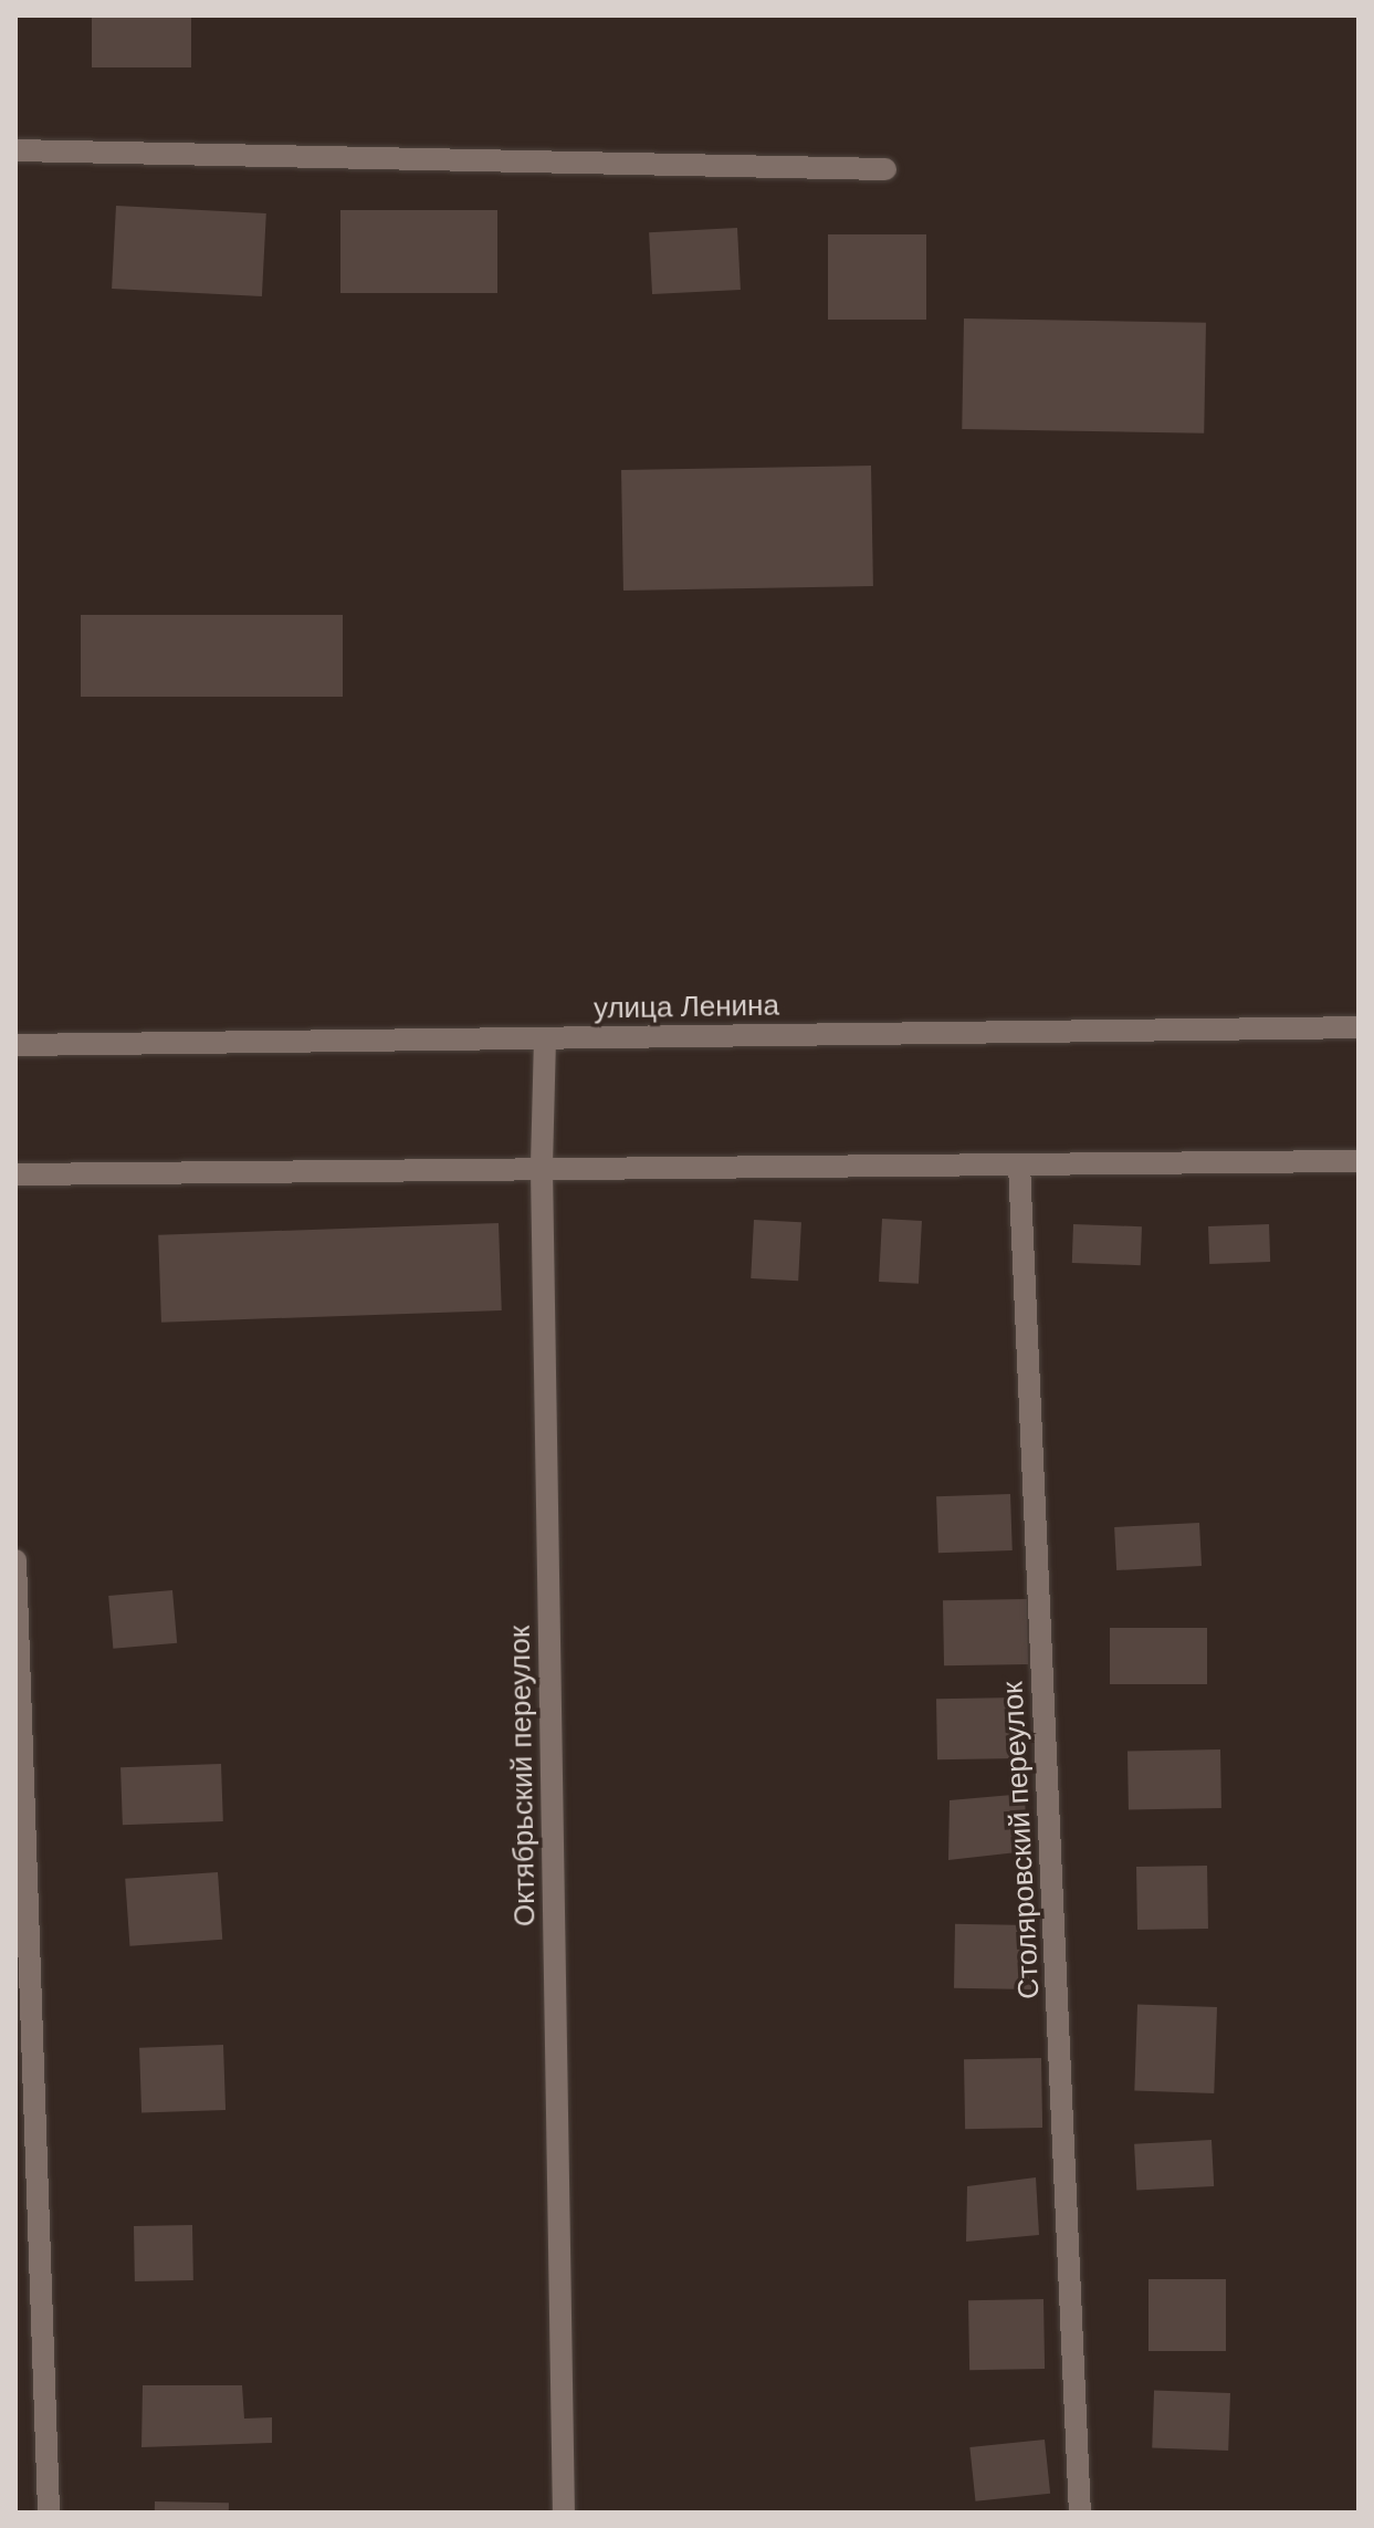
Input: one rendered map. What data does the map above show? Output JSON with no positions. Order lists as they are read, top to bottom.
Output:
{
  "streets": {
    "street": ["улица Ленина", "Октябрьский переулок", "Столяровский переулок"]
  },
  "crossings": [
    ["улица Ленина", "Октябрьский переулок"]
  ]
}
